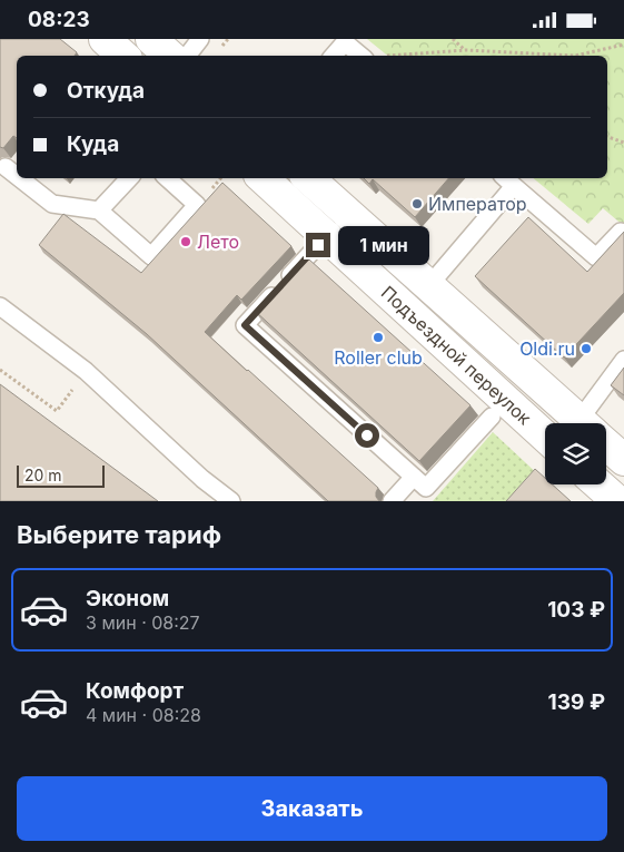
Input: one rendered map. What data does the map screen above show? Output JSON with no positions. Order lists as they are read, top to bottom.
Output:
{
  "streets": {
    "street": ["Подъездной переулок"]
  },
  "places": [
    "Император",
    "Лето",
    "Roller club",
    "Oldi.ru"
  ],
  "scale_bar": "20 m",
  "page": {
    "status": "08:23",
    "banner": ["Откуда", "Куда"],
    "bubble": "1 мин",
    "scale": "20 m",
    "heading": "Выберите тариф",
    "list": [
      {
        "name": "Эконом",
        "note": "3 мин · 08:27",
        "value": "103 ₽"
      },
      {
        "name": "Комфорт",
        "note": "4 мин · 08:28",
        "value": "139 ₽"
      }
    ],
    "buttons": "Заказать"
  }
}
